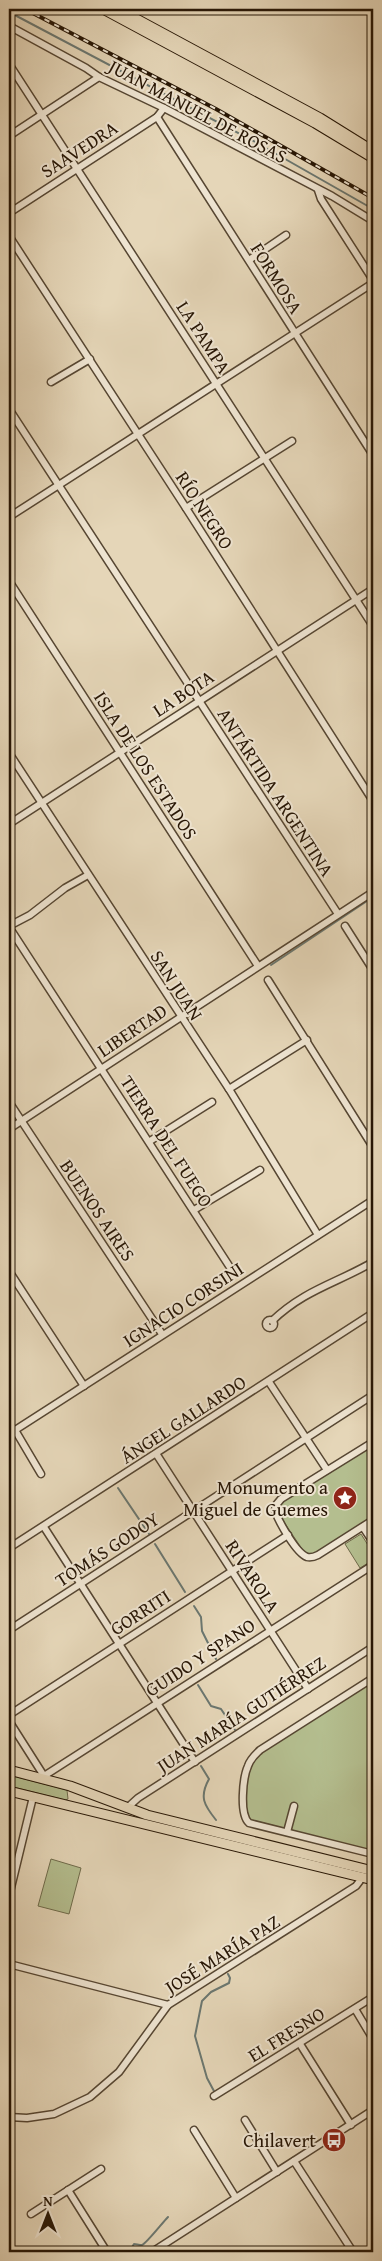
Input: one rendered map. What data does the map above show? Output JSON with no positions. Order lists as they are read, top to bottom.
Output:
{
  "streets": {
    "street": [
      "JUAN MANUEL DE ROSAS",
      "SAAVEDRA",
      "FORMOSA",
      "LA PAMPA",
      "RÍO NEGRO",
      "LA BOTA",
      "ISLA DE LOS ESTADOS",
      "ANTÁRTIDA ARGENTINA",
      "SAN JUAN",
      "LIBERTAD",
      "TIERRA DEL FUEGO",
      "BUENOS AIRES",
      "IGNACIO CORSINI",
      "ÁNGEL GALLARDO",
      "TOMÁS GODOY",
      "RIVAROLA",
      "GORRITI",
      "GUIDO Y SPANO",
      "JUAN MARÍA GUTIÉRREZ",
      "JOSÉ MARÍA PAZ",
      "EL FRESNO"
    ]
  },
  "crossings": [
    ["JUAN MANUEL DE ROSAS", "SAAVEDRA"],
    ["SAAVEDRA", "FORMOSA"],
    ["SAAVEDRA", "LA PAMPA"],
    ["LA PAMPA", "LA BOTA"],
    ["RÍO NEGRO", "LA BOTA"],
    ["LA BOTA", "ISLA DE LOS ESTADOS"],
    ["LA BOTA", "ANTÁRTIDA ARGENTINA"],
    ["LA BOTA", "SAN JUAN"],
    ["ISLA DE LOS ESTADOS", "LIBERTAD"],
    ["ANTÁRTIDA ARGENTINA", "LIBERTAD"],
    ["SAN JUAN", "LIBERTAD"],
    ["SAN JUAN", "IGNACIO CORSINI"],
    ["LIBERTAD", "TIERRA DEL FUEGO"],
    ["LIBERTAD", "BUENOS AIRES"],
    ["BUENOS AIRES", "IGNACIO CORSINI"],
    ["ÁNGEL GALLARDO", "RIVAROLA"],
    ["TOMÁS GODOY", "RIVAROLA"],
    ["RIVAROLA", "GORRITI"],
    ["RIVAROLA", "GUIDO Y SPANO"],
    ["RIVAROLA", "JUAN MARÍA GUTIÉRREZ"]
  ],
  "places": {
    "place": ["Monumento a Miguel de Guemes"],
    "bus stop": ["Chilavert"]
  },
  "north": "top"
}
